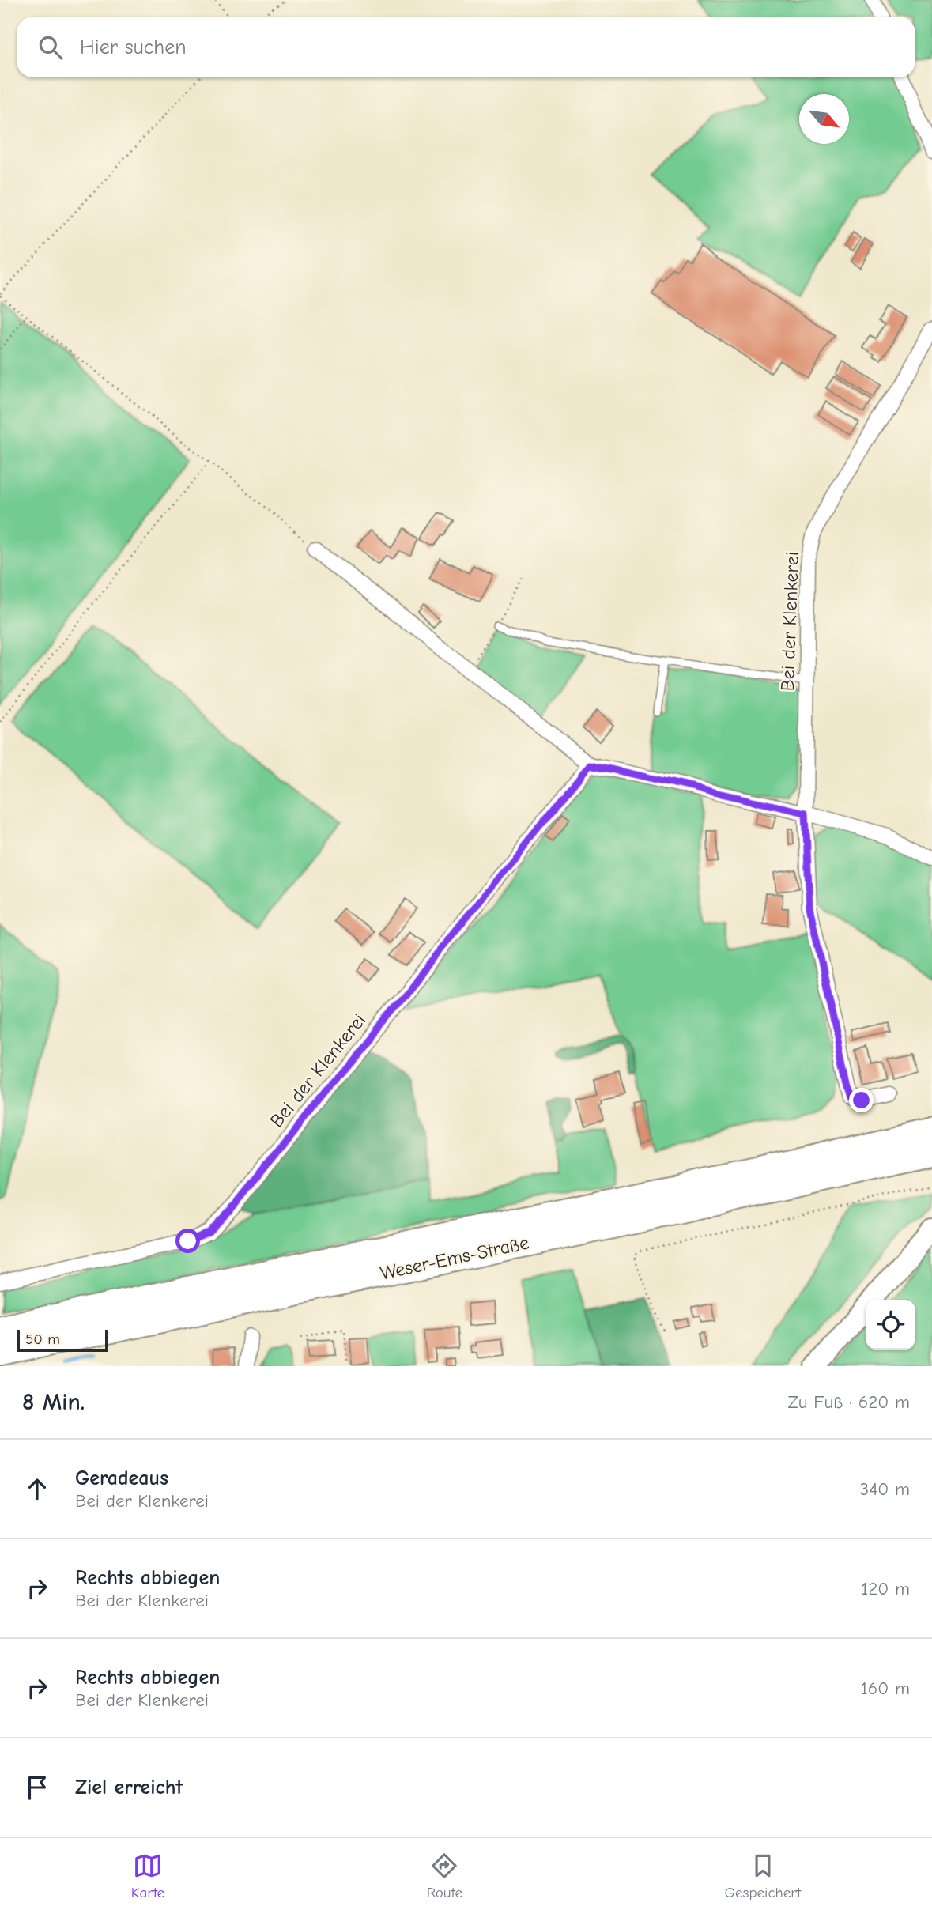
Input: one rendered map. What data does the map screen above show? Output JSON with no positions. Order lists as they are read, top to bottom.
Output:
{
  "streets": {
    "highway": ["Weser-Ems-Straße"],
    "street": ["Bei der Klenkerei"]
  },
  "scale_bar": "50 m",
  "north": "bottom right",
  "page": {
    "search": "Hier suchen",
    "scale": "50 m",
    "heading": ["8 Min.", "Zu Fuß · 620 m"],
    "list": [
      ["Geradeaus", "Bei der Klenkerei", "340 m"],
      ["Rechts abbiegen", "Bei der Klenkerei", "120 m"],
      ["Rechts abbiegen", "Bei der Klenkerei", "160 m"],
      "Ziel erreicht"
    ],
    "nav": ["Karte", "Route", "Gespeichert"]
  }
}
